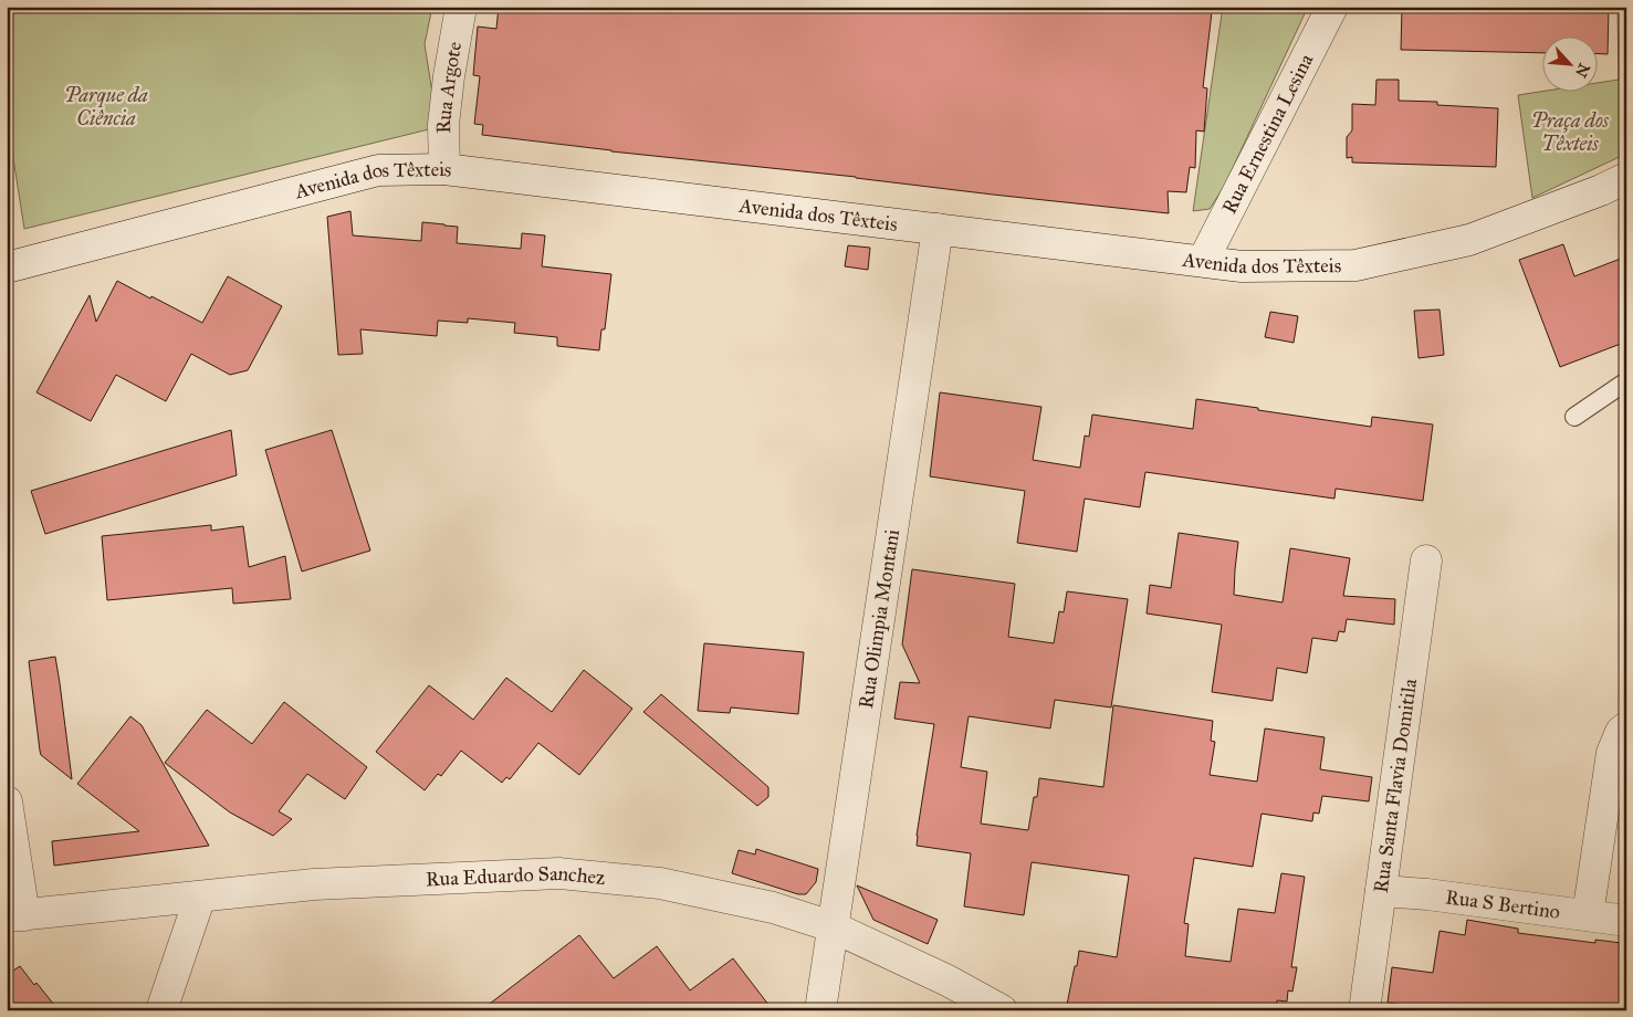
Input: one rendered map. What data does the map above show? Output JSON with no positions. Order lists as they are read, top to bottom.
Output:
{
  "streets": {
    "street": [
      "Rua Argote",
      "Rua Ernestina Lesina",
      "Avenida dos Têxteis",
      "Rua Olimpia Montani",
      "Rua Santa Flavia Domitila",
      "Rua Eduardo Sanchez",
      "Rua S Bertino"
    ]
  },
  "crossings": [
    ["Rua Argote", "Avenida dos Têxteis"],
    ["Rua Ernestina Lesina", "Avenida dos Têxteis"],
    ["Avenida dos Têxteis", "Rua Olimpia Montani"],
    ["Rua Olimpia Montani", "Rua Eduardo Sanchez"],
    ["Rua Santa Flavia Domitila", "Rua S Bertino"]
  ],
  "parks": ["Parque da Ciência", "Praça dos Têxteis"],
  "north": "bottom right"
}
